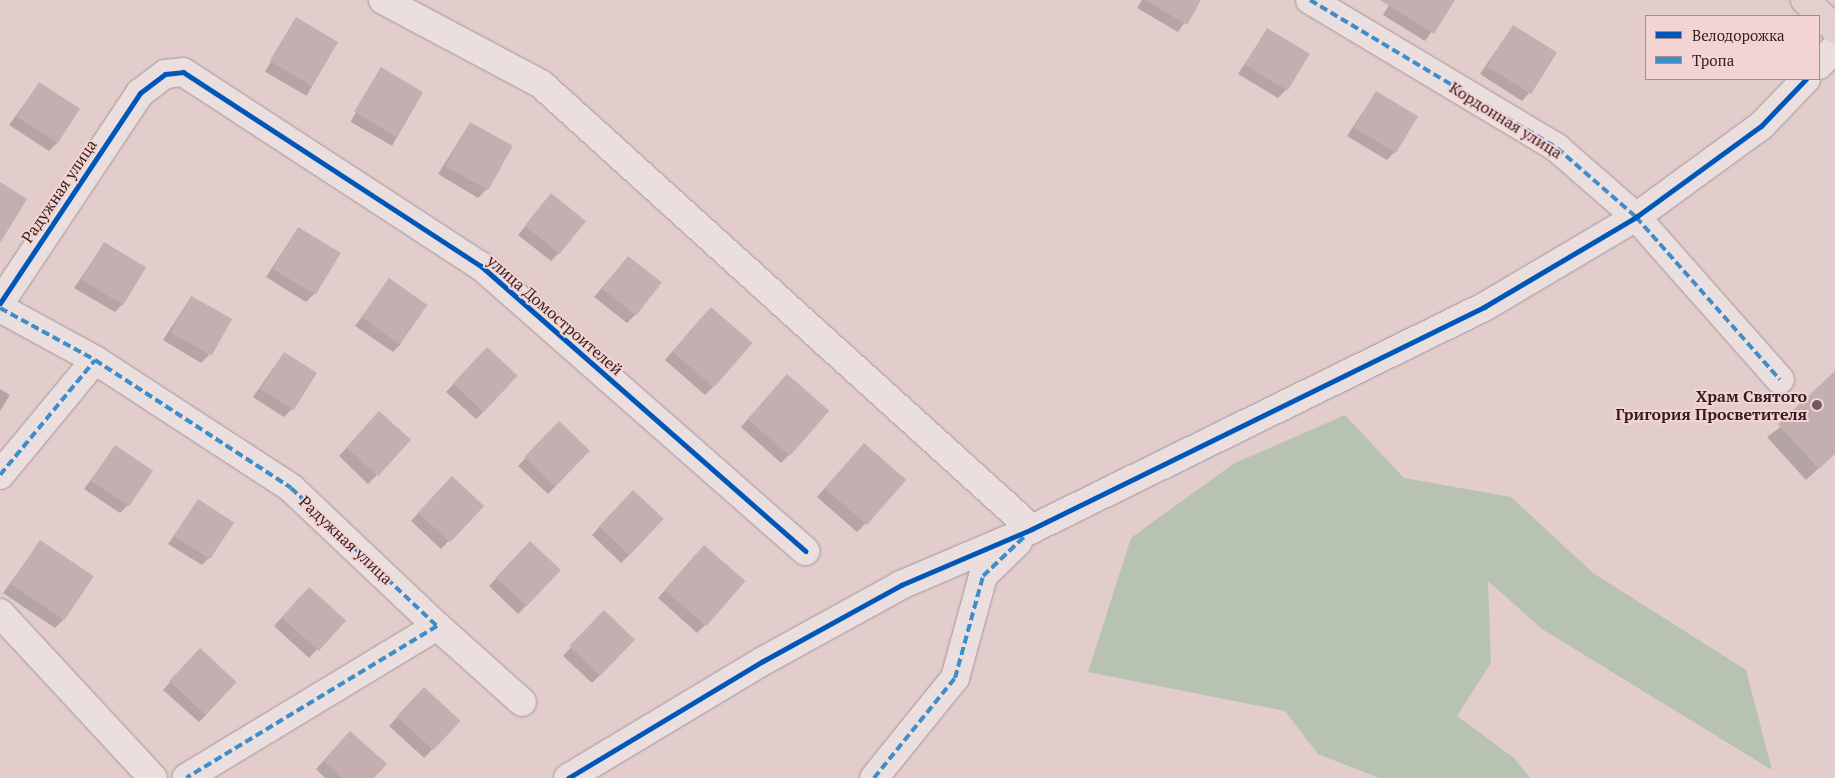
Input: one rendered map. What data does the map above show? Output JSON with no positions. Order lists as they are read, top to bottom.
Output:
{
  "streets": {
    "street": ["Кордонная улица", "Радужная улица", "улица Домостроителей"]
  },
  "crossings": [
    ["Радужная улица", "улица Домостроителей"]
  ],
  "places": ["Храм Святого Григория Просветителя"],
  "legend": ["Велодорожка", "Тропа"]
}
